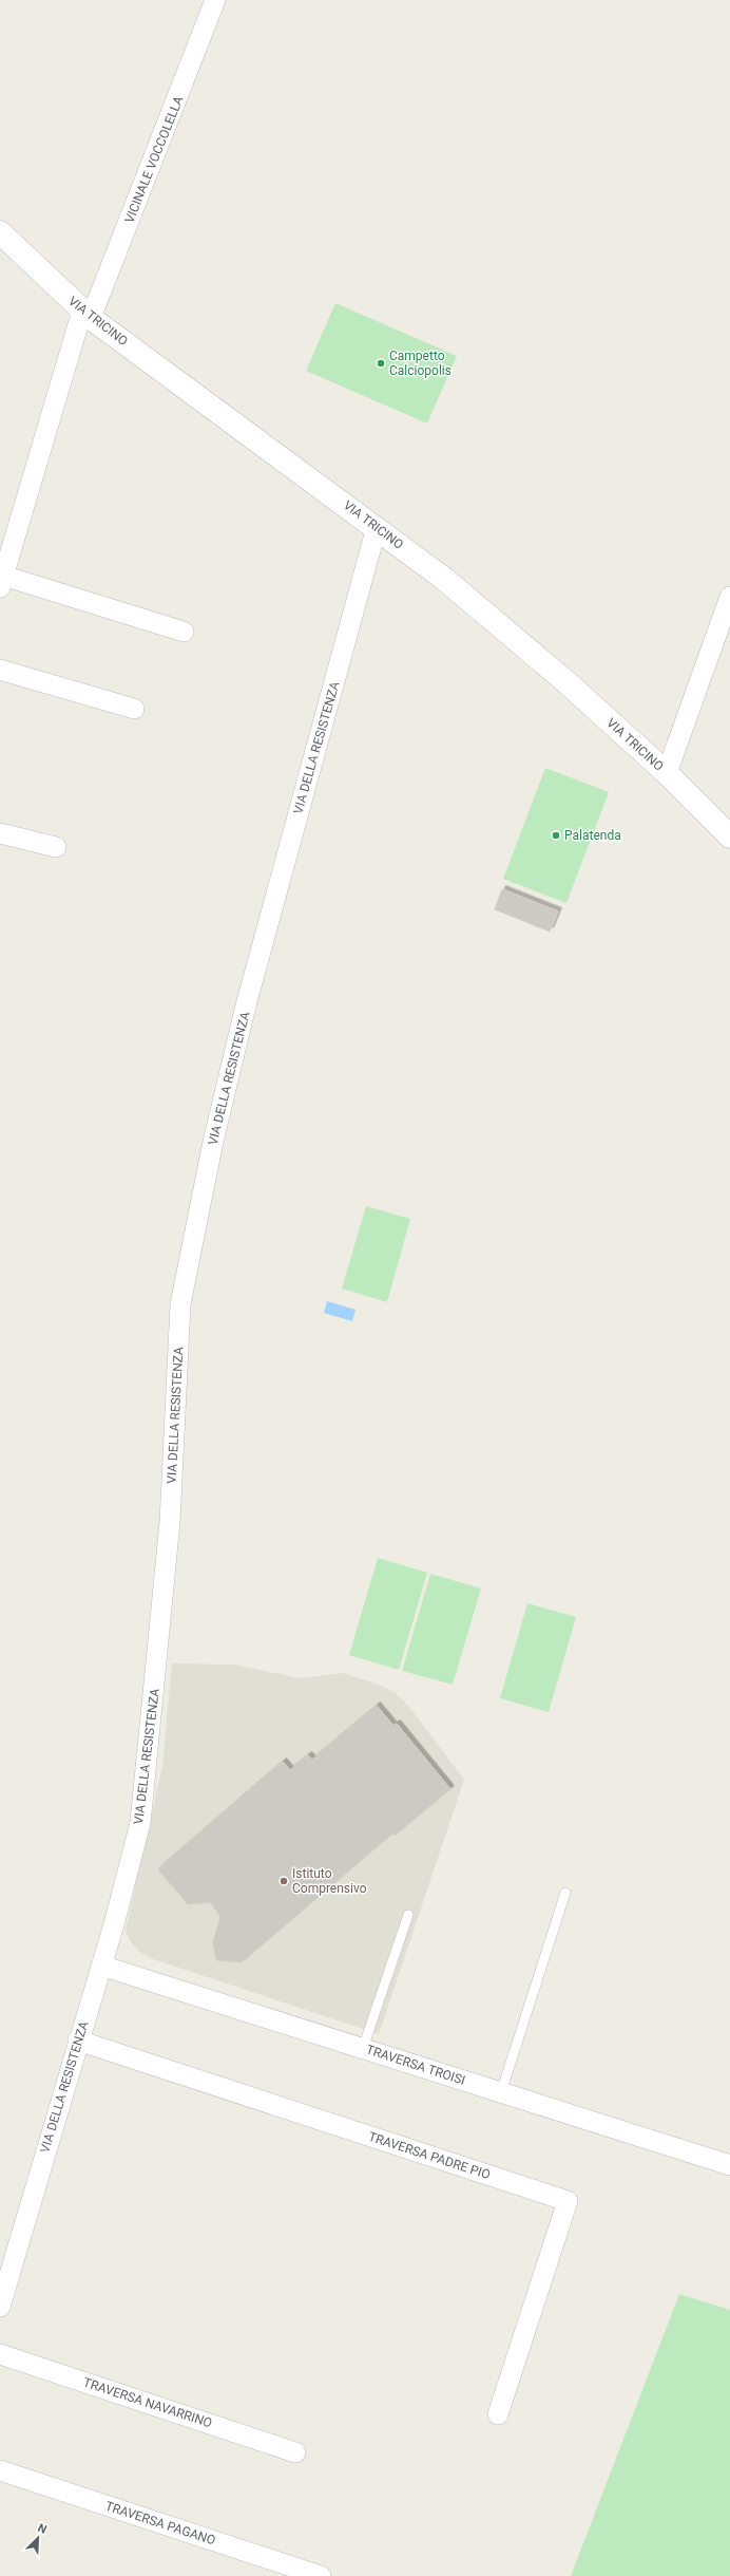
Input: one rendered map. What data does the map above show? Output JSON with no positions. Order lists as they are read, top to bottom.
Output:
{
  "streets": {
    "street": [
      "VICINALE VOCCOLELLA",
      "VIA TRICINO",
      "VIA DELLA RESISTENZA",
      "TRAVERSA TROISI",
      "TRAVERSA PADRE PIO",
      "TRAVERSA NAVARRINO",
      "TRAVERSA PAGANO"
    ]
  },
  "crossings": [
    ["VICINALE VOCCOLELLA", "VIA TRICINO"],
    ["VIA TRICINO", "VIA DELLA RESISTENZA"],
    ["VIA DELLA RESISTENZA", "TRAVERSA TROISI"],
    ["VIA DELLA RESISTENZA", "TRAVERSA PADRE PIO"]
  ],
  "places": ["Campetto Calciopolis", "Palatenda", "Istituto Comprensivo"],
  "north": "top right"
}
